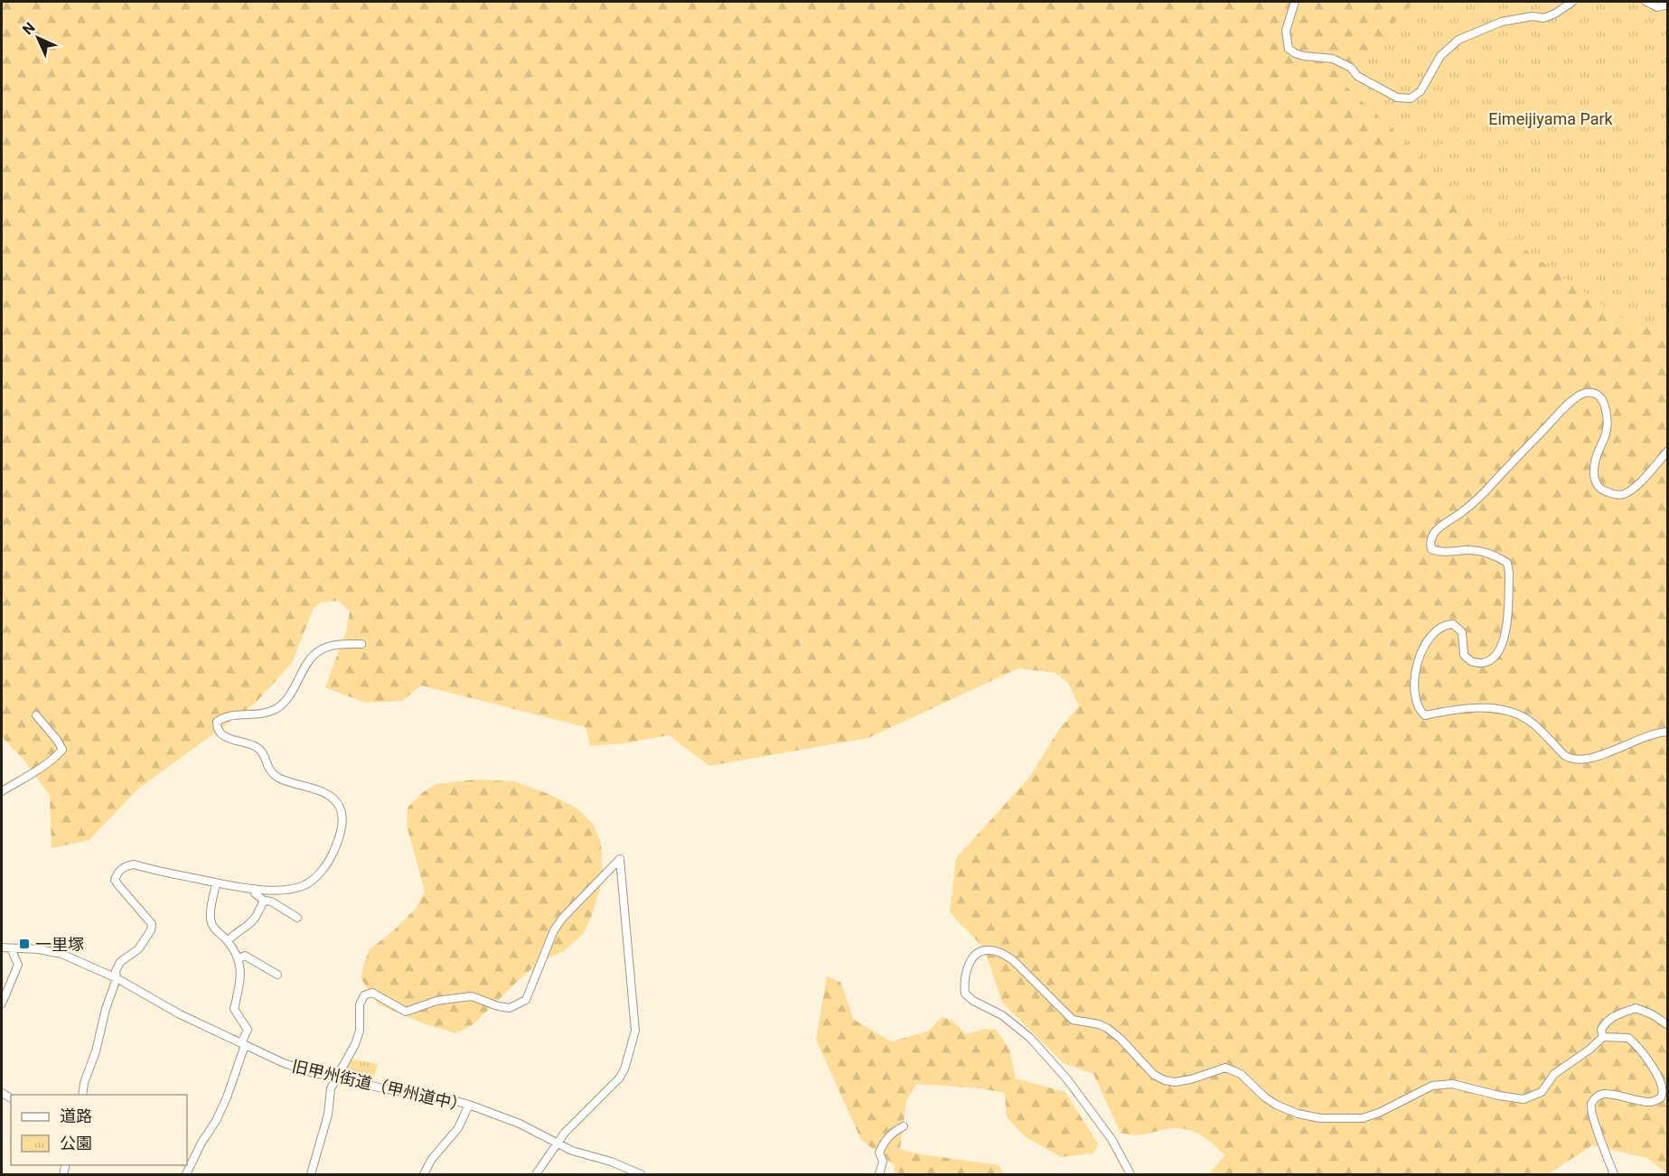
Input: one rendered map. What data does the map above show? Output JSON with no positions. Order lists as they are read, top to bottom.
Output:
{
  "streets": {
    "street": ["旧甲州街道（甲州道中）"]
  },
  "parks": ["Eimeijiyama Park"],
  "places": {
    "transit": ["一里塚"]
  },
  "legend": ["道路", "公園"],
  "north": "top left"
}
